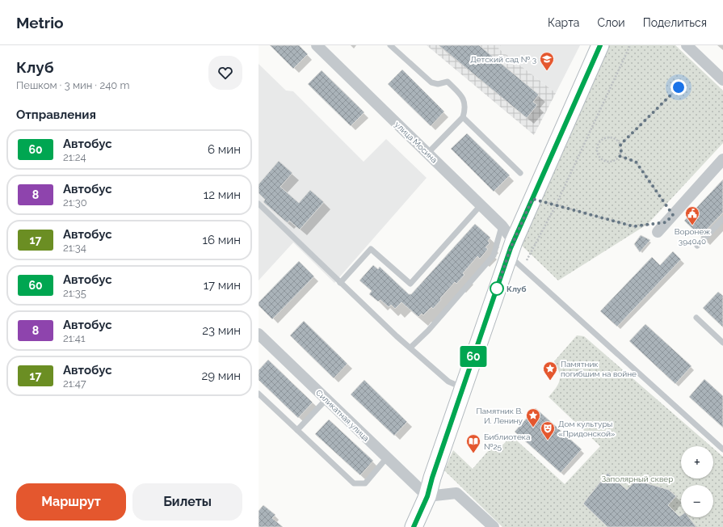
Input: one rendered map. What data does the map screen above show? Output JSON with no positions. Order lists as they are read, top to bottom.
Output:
{
  "streets": {
    "street": ["улица Мосина", "Силикатная улица"]
  },
  "parks": ["Заполярный сквер"],
  "places": {
    "school or university": ["Детский сад № 3"],
    "public building": ["Воронеж 394040"],
    "other": ["Клуб"],
    "place": ["Памятник погибшим на войне", "Памятник В. И. Ленину"],
    "theatre": ["Дом культуры «Придонской»"],
    "library": ["Библиотека №25"]
  },
  "lines": ["bus line 60"],
  "page": {
    "header": "Metrio",
    "nav": ["Карта", "Слои", "Поделиться"],
    "heading": [
      ["Клуб", "Пешком · 3 мин · 240 m"],
      "Отправления"
    ],
    "on_map": "60",
    "list": [
      {
        "mark": "60",
        "name": "Автобус",
        "note": "21:24",
        "value": "6 мин"
      },
      {
        "mark": "8",
        "name": "Автобус",
        "note": "21:30",
        "value": "12 мин"
      },
      {
        "mark": "17",
        "name": "Автобус",
        "note": "21:34",
        "value": "16 мин"
      },
      {
        "mark": "60",
        "name": "Автобус",
        "note": "21:35",
        "value": "17 мин"
      },
      {
        "mark": "8",
        "name": "Автобус",
        "note": "21:41",
        "value": "23 мин"
      },
      {
        "mark": "17",
        "name": "Автобус",
        "note": "21:47",
        "value": "29 мин"
      }
    ],
    "map_buttons": ["+", "−"],
    "buttons": ["Маршрут", "Билеты"]
  }
}
